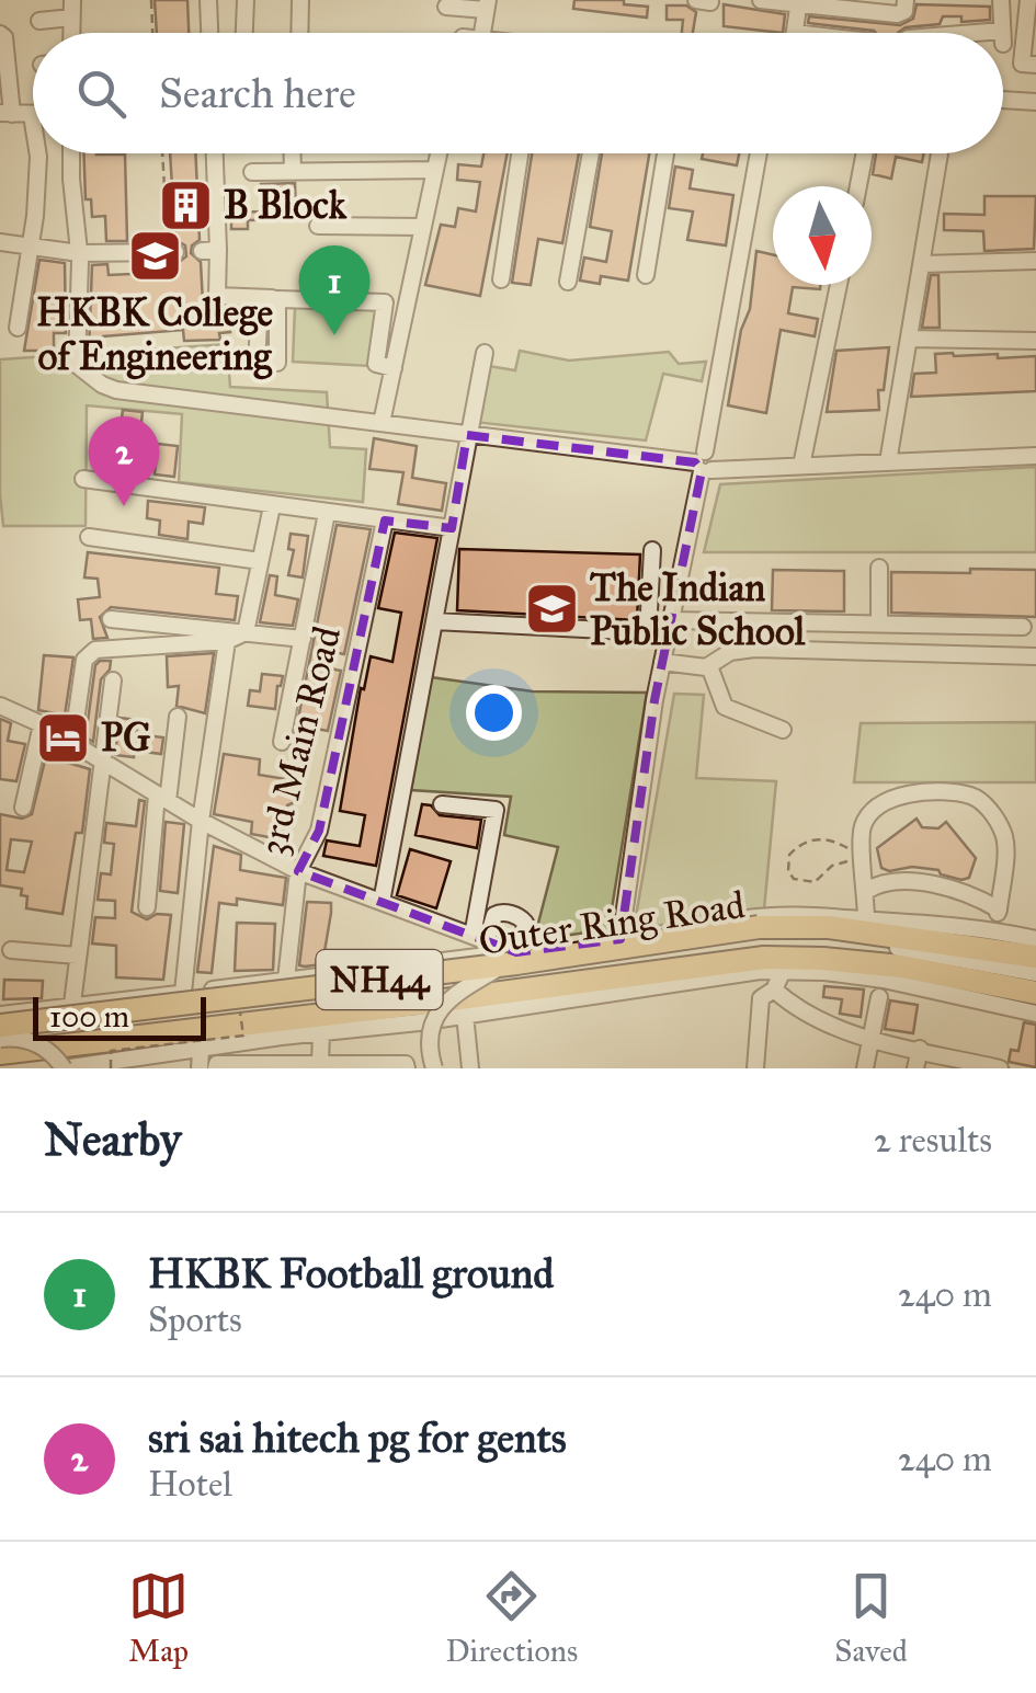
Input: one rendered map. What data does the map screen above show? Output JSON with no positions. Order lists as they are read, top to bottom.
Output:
{
  "streets": {
    "highway": ["Outer Ring Road", "NH44"],
    "street": ["3rd Main Road"]
  },
  "crossings": [
    ["Outer Ring Road", "NH44"]
  ],
  "places": {
    "building": ["B Block"],
    "school or university": ["HKBK College of Engineering", "The Indian Public School"],
    "hotel": ["PG"]
  },
  "scale_bar": "100 m",
  "north": "bottom",
  "page": {
    "search": "Search here",
    "pins": ["1", "2"],
    "scale": "100 m",
    "heading": ["Nearby", "2 results"],
    "list": [
      {
        "mark": "1",
        "name": "HKBK Football ground",
        "note": "Sports",
        "value": "240 m"
      },
      {
        "mark": "2",
        "name": "sri sai hitech pg for gents",
        "note": "Hotel",
        "value": "240 m"
      }
    ],
    "nav": ["Map", "Directions", "Saved"]
  }
}
